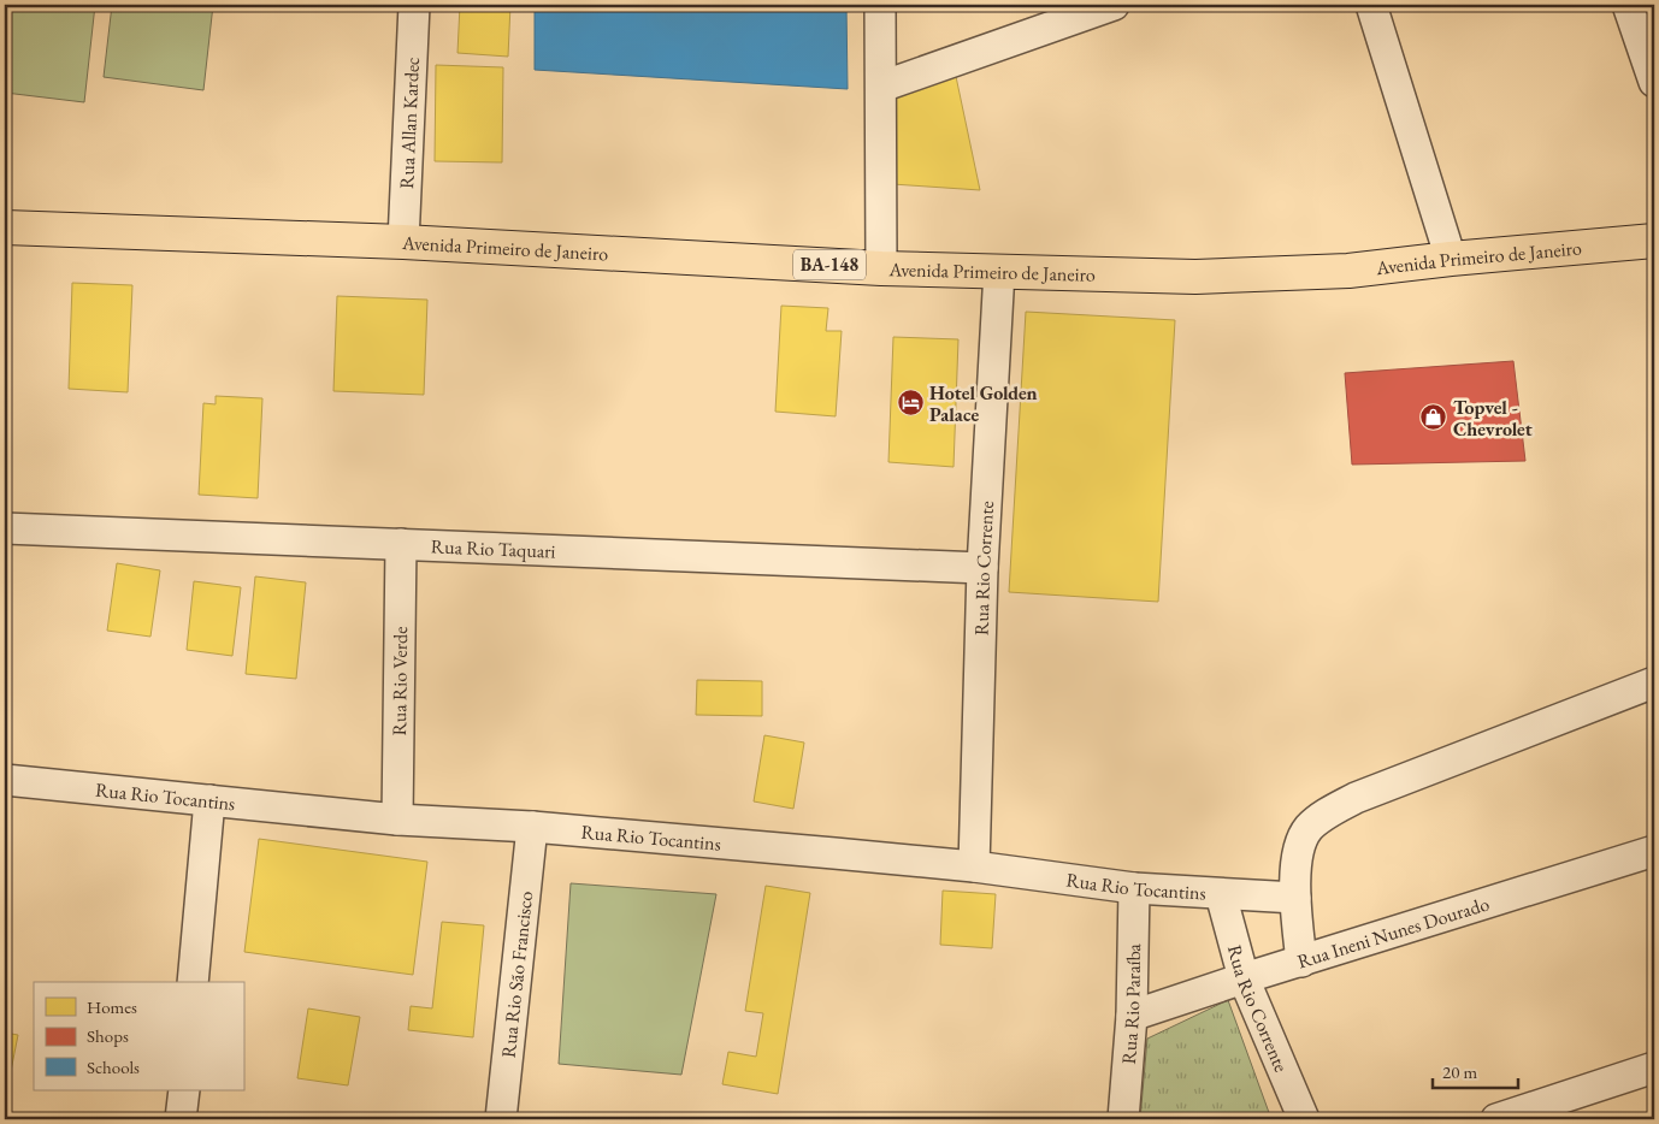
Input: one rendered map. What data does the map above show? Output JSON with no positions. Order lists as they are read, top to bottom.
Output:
{
  "streets": {
    "main road": ["Avenida Primeiro de Janeiro", "BA-148"],
    "street": [
      "Rua Allan Kardec",
      "Rua Rio Taquari",
      "Rua Rio Corrente",
      "Rua Rio Verde",
      "Rua Rio Tocantins",
      "Rua Ineni Nunes Dourado",
      "Rua Rio São Francisco",
      "Rua Rio Paraíba"
    ]
  },
  "crossings": [
    ["Rua Allan Kardec", "Avenida Primeiro de Janeiro"],
    ["Avenida Primeiro de Janeiro", "Rua Rio Corrente"],
    ["Rua Rio Taquari", "Rua Rio Corrente"],
    ["Rua Rio Taquari", "Rua Rio Verde"],
    ["Rua Rio Corrente", "Rua Rio Tocantins"],
    ["Rua Rio Corrente", "Rua Ineni Nunes Dourado"],
    ["Rua Rio Verde", "Rua Rio Tocantins"],
    ["Rua Rio Tocantins", "Rua Rio São Francisco"],
    ["Rua Rio Tocantins", "Rua Rio Paraíba"],
    ["Rua Ineni Nunes Dourado", "Rua Rio Paraíba"]
  ],
  "places": {
    "hotel": ["Hotel Golden Palace"],
    "shop": ["Topvel - Chevrolet"]
  },
  "legend": ["Homes", "Shops", "Schools"],
  "scale_bar": "20 m"
}
